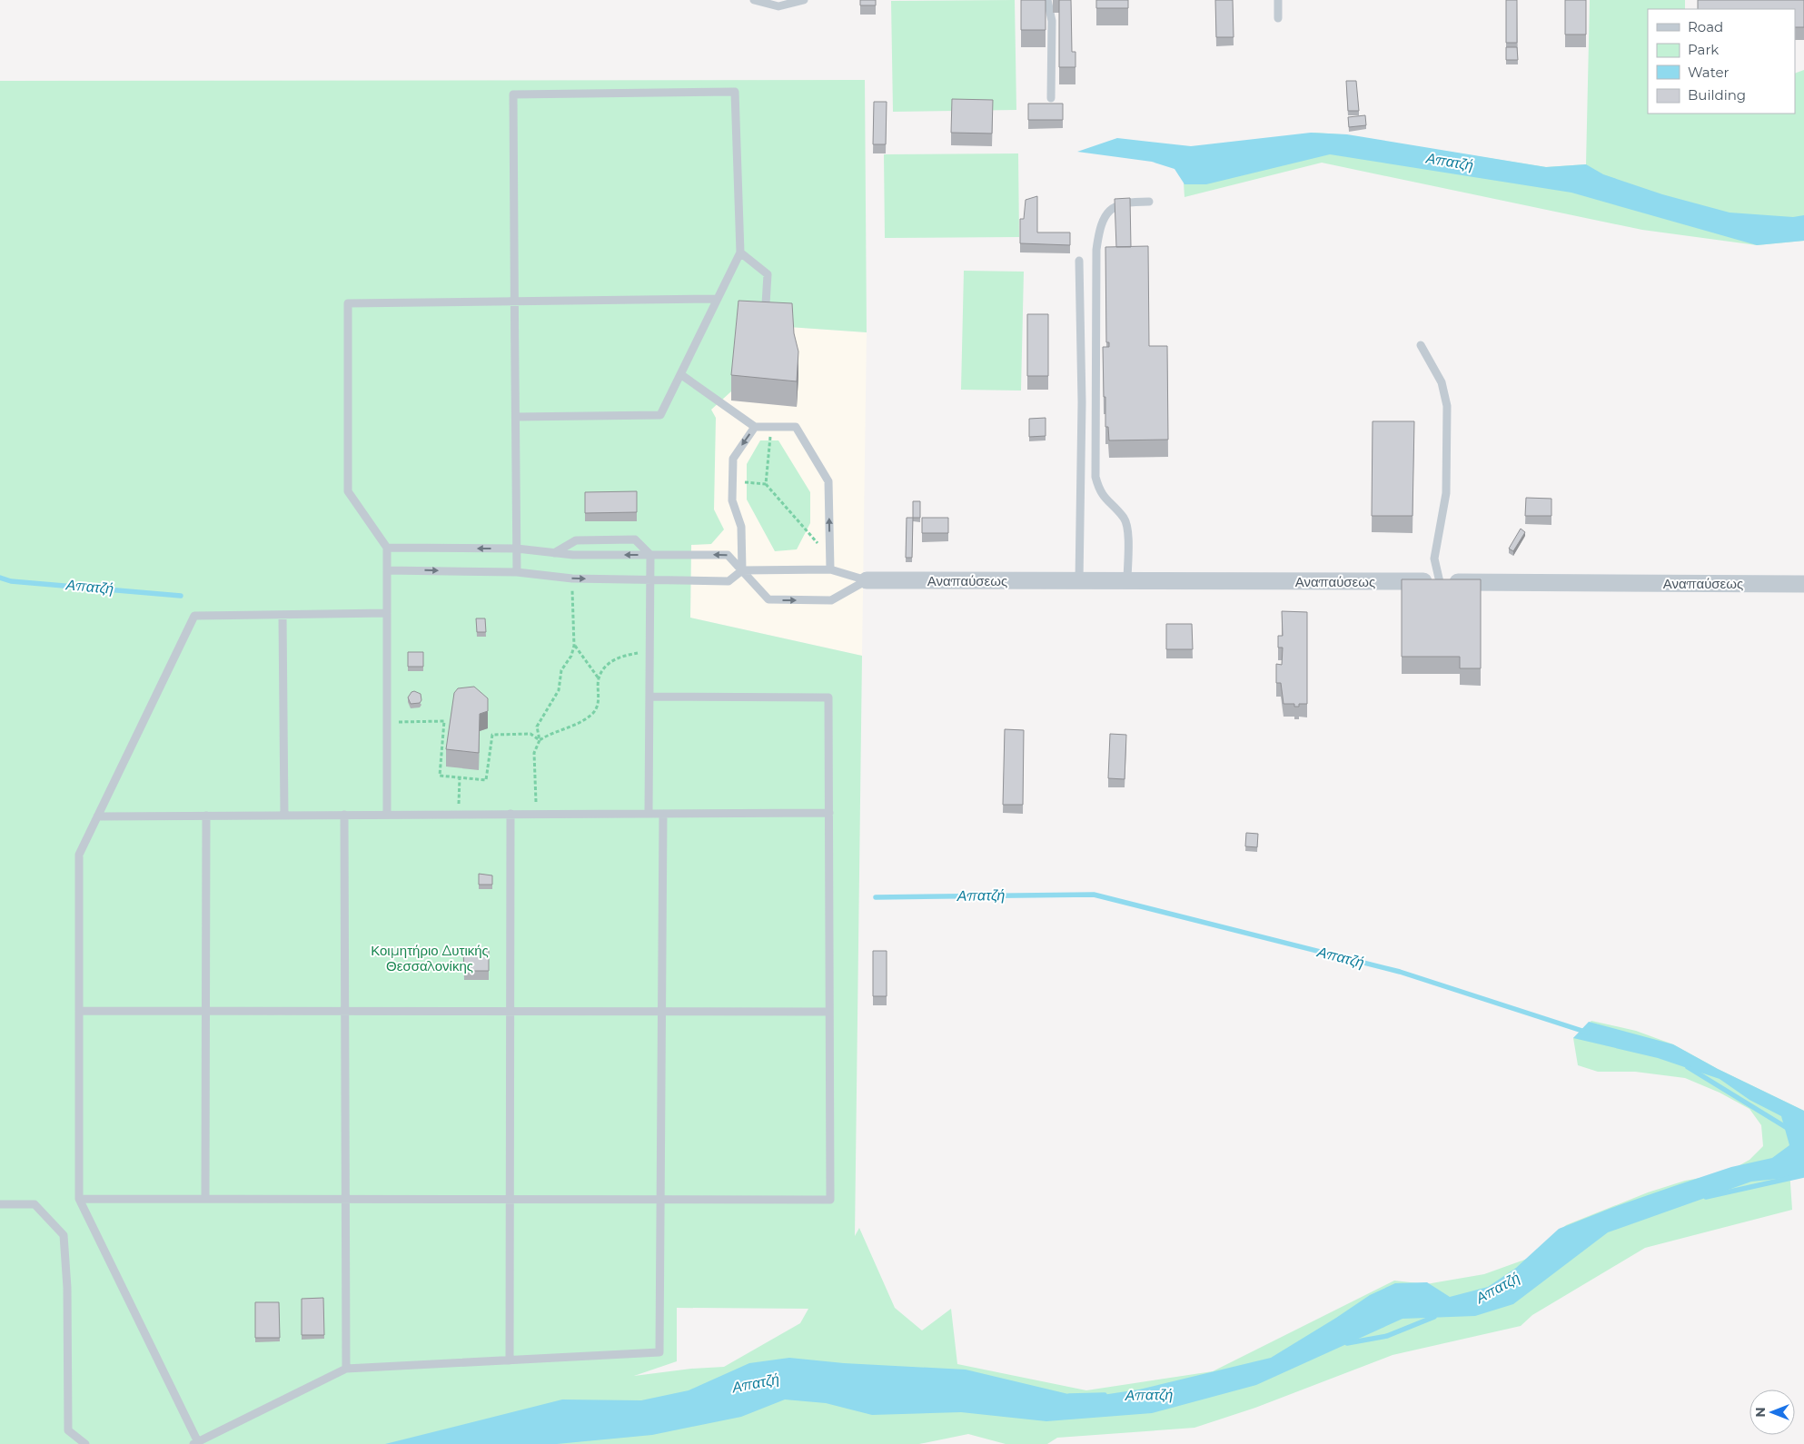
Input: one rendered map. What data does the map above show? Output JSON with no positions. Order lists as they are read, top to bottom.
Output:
{
  "streets": {
    "street": ["Αναπαύσεως"]
  },
  "water": ["Απατζή"],
  "parks": ["Κοιμητήριο Δυτικής Θεσσαλονίκης"],
  "legend": [
    "Road",
    "Park",
    "Water",
    "Building"
  ],
  "north": "left"
}
